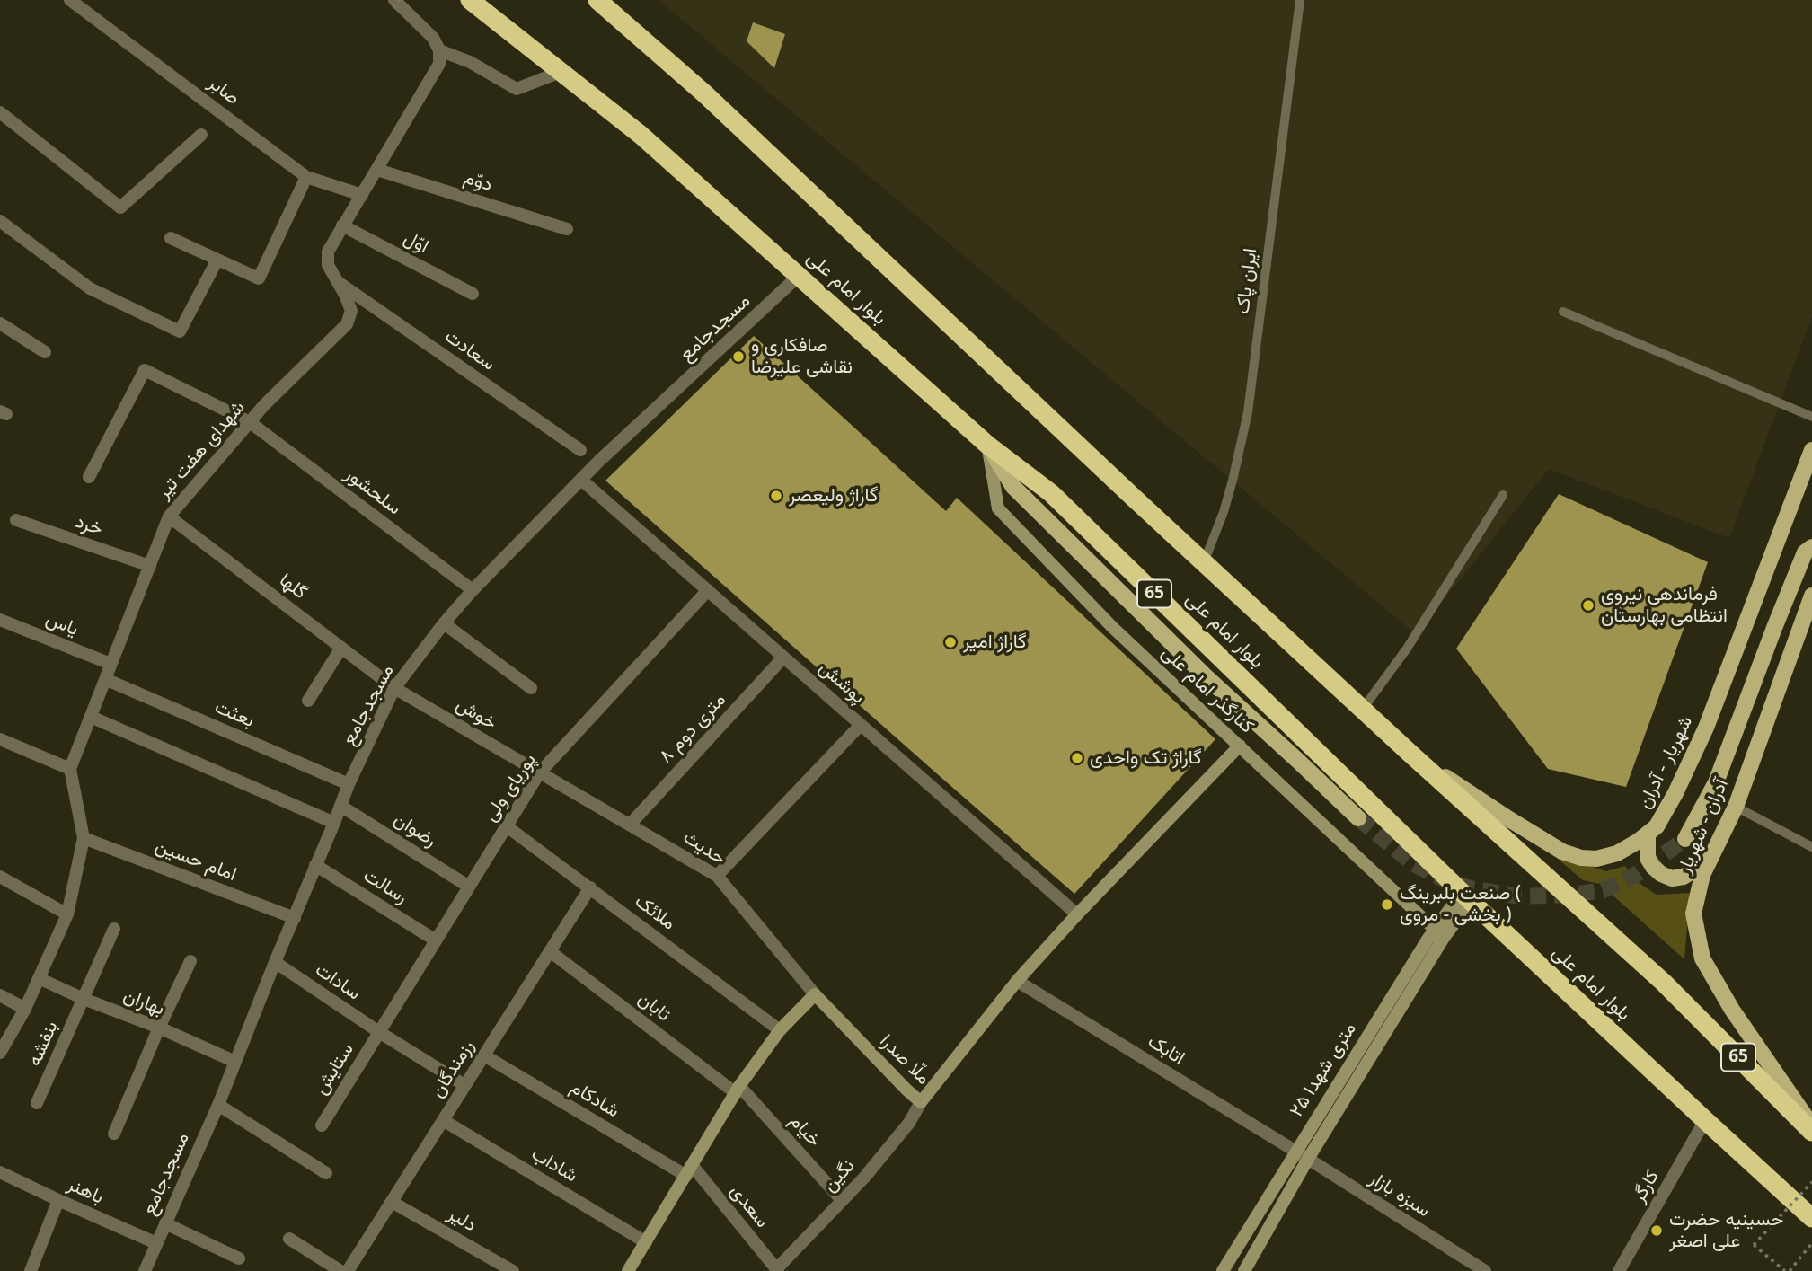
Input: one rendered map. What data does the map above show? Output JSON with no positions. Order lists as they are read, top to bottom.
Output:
{
  "streets": {
    "highway": ["بلوار امام علی", "65"],
    "main road": ["شهریار - آدران", "آدران - شهریار"],
    "street": [
      "صابر",
      "دوّم",
      "اوّل",
      "مسجدجامع",
      "سعادت",
      "شهدای هفت تیر",
      "سلحشور",
      "خرد",
      "گلها",
      "یاس",
      "پوشش",
      "کنارگذر امام علی",
      "بعثت",
      "خوش",
      "۸ متری دوم",
      "پوریای ولی",
      "رضوان",
      "حدیث",
      "امام حسین",
      "رسالت",
      "ملائک",
      "سادات",
      "بهاران",
      "تابان",
      "بنفشه",
      "اتابک",
      "ملّا صدرا",
      "ستایش",
      "رزمندگان",
      "۲۵ متری شهدا",
      "شادکام",
      "خیام",
      "شاداب",
      "نگین",
      "کارگر",
      "باهنر",
      "سبزه بازار",
      "سعدی",
      "دلیر"
    ],
    "lane": ["ایران پاک"]
  },
  "crossings": [
    ["صابر", "شهدای هفت تیر"],
    ["دوّم", "شهدای هفت تیر"],
    ["اوّل", "شهدای هفت تیر"],
    ["ایران پاک", "بلوار امام علی"],
    ["بلوار امام علی", "مسجدجامع"],
    ["بلوار امام علی", "کنارگذر امام علی"],
    ["بلوار امام علی", "شهریار - آدران"],
    ["بلوار امام علی", "۲۵ متری شهدا"],
    ["بلوار امام علی", "کارگر"],
    ["مسجدجامع", "سلحشور"],
    ["مسجدجامع", "گلها"],
    ["مسجدجامع", "پوشش"],
    ["مسجدجامع", "بعثت"],
    ["مسجدجامع", "خوش"],
    ["مسجدجامع", "رضوان"],
    ["مسجدجامع", "امام حسین"],
    ["مسجدجامع", "رسالت"],
    ["مسجدجامع", "سادات"],
    ["مسجدجامع", "بهاران"],
    ["مسجدجامع", "باهنر"],
    ["سعادت", "شهدای هفت تیر"],
    ["شهدای هفت تیر", "سلحشور"],
    ["شهدای هفت تیر", "خرد"],
    ["شهدای هفت تیر", "گلها"],
    ["شهدای هفت تیر", "یاس"],
    ["شهدای هفت تیر", "بعثت"],
    ["گلها", "خوش"],
    ["پوشش", "۸ متری دوم"],
    ["پوشش", "پوریای ولی"],
    ["پوشش", "ملّا صدرا"],
    ["کنارگذر امام علی", "ملّا صدرا"],
    ["کنارگذر امام علی", "۲۵ متری شهدا"],
    ["خوش", "پوریای ولی"],
    ["خوش", "حدیث"],
    ["۸ متری دوم", "حدیث"],
    ["پوریای ولی", "رضوان"],
    ["پوریای ولی", "حدیث"],
    ["پوریای ولی", "رسالت"],
    ["پوریای ولی", "ملائک"],
    ["پوریای ولی", "سادات"],
    ["پوریای ولی", "ستایش"],
    ["حدیث", "ملّا صدرا"],
    ["ملائک", "رزمندگان"],
    ["سادات", "ستایش"],
    ["سادات", "رزمندگان"],
    ["بهاران", "بنفشه"],
    ["تابان", "رزمندگان"],
    ["تابان", "خیام"],
    ["اتابک", "ملّا صدرا"],
    ["اتابک", "۲۵ متری شهدا"],
    ["اتابک", "سبزه بازار"],
    ["ملّا صدرا", "نگین"],
    ["رزمندگان", "شادکام"],
    ["رزمندگان", "شاداب"],
    ["رزمندگان", "دلیر"],
    ["۲۵ متری شهدا", "سبزه بازار"],
    ["شادکام", "سعدی"],
    ["خیام", "نگین"],
    ["نگین", "سعدی"]
  ],
  "places": [
    "صافکاری و نقاشی عليرضا",
    "گاراژ ولیعصر",
    "فرماندهی نیروی انتظامی بهارستان",
    "گاراژ امیر",
    "گاراژ تک واحدی",
    "صنعت بلبرینگ ( بخشی - مروی )",
    "حسینیه حضرت علی اصغر"
  ]
}
